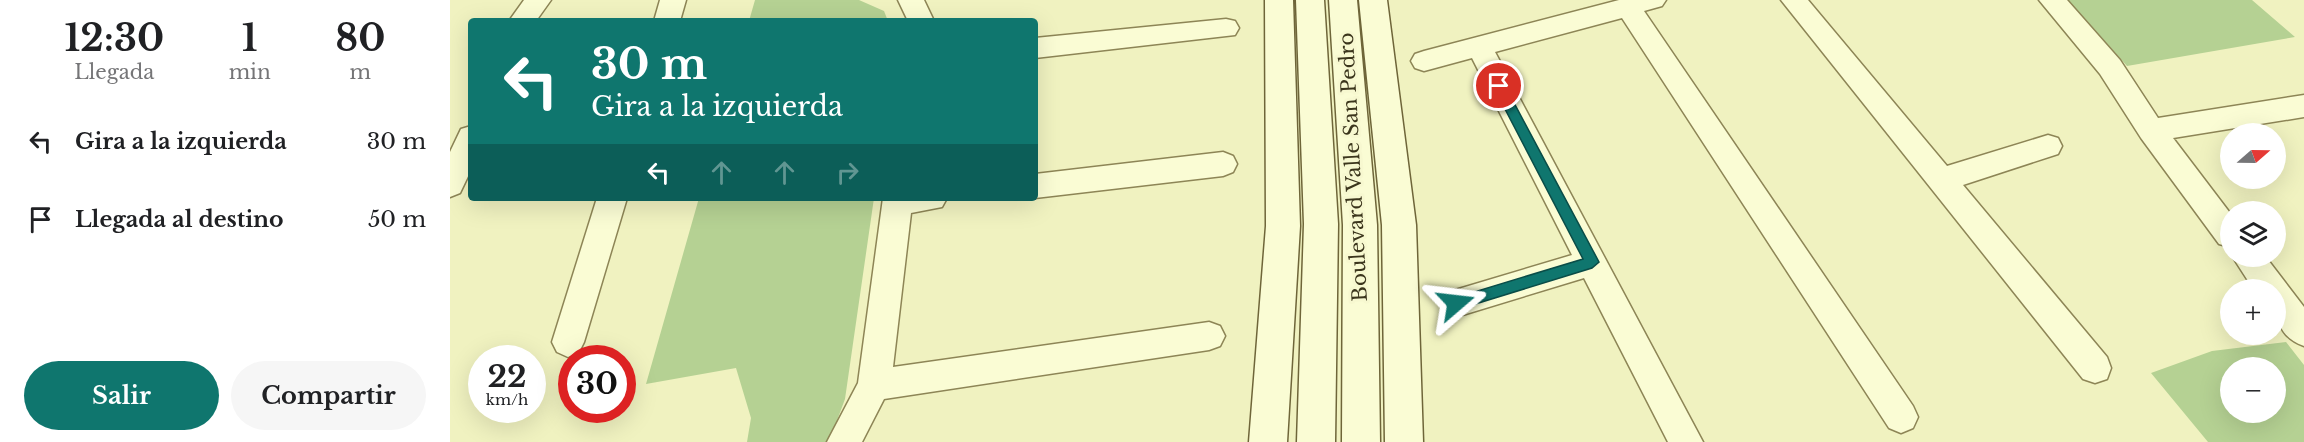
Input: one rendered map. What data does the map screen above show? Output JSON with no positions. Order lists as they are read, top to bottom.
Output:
{
  "streets": {
    "main road": ["Boulevard Valle San Pedro"]
  },
  "north": "right",
  "page": {
    "eta": [
      "12:30",
      "Llegada",
      "1",
      "min",
      "80",
      "m"
    ],
    "turn": ["30 m", "Gira a la izquierda"],
    "list": [
      {
        "name": "Gira a la izquierda",
        "value": "30 m"
      },
      {
        "name": "Llegada al destino",
        "value": "50 m"
      }
    ],
    "map_buttons": ["+", "−"],
    "speed": "22 km/h",
    "limit": "30",
    "buttons": ["Salir", "Compartir"]
  }
}
